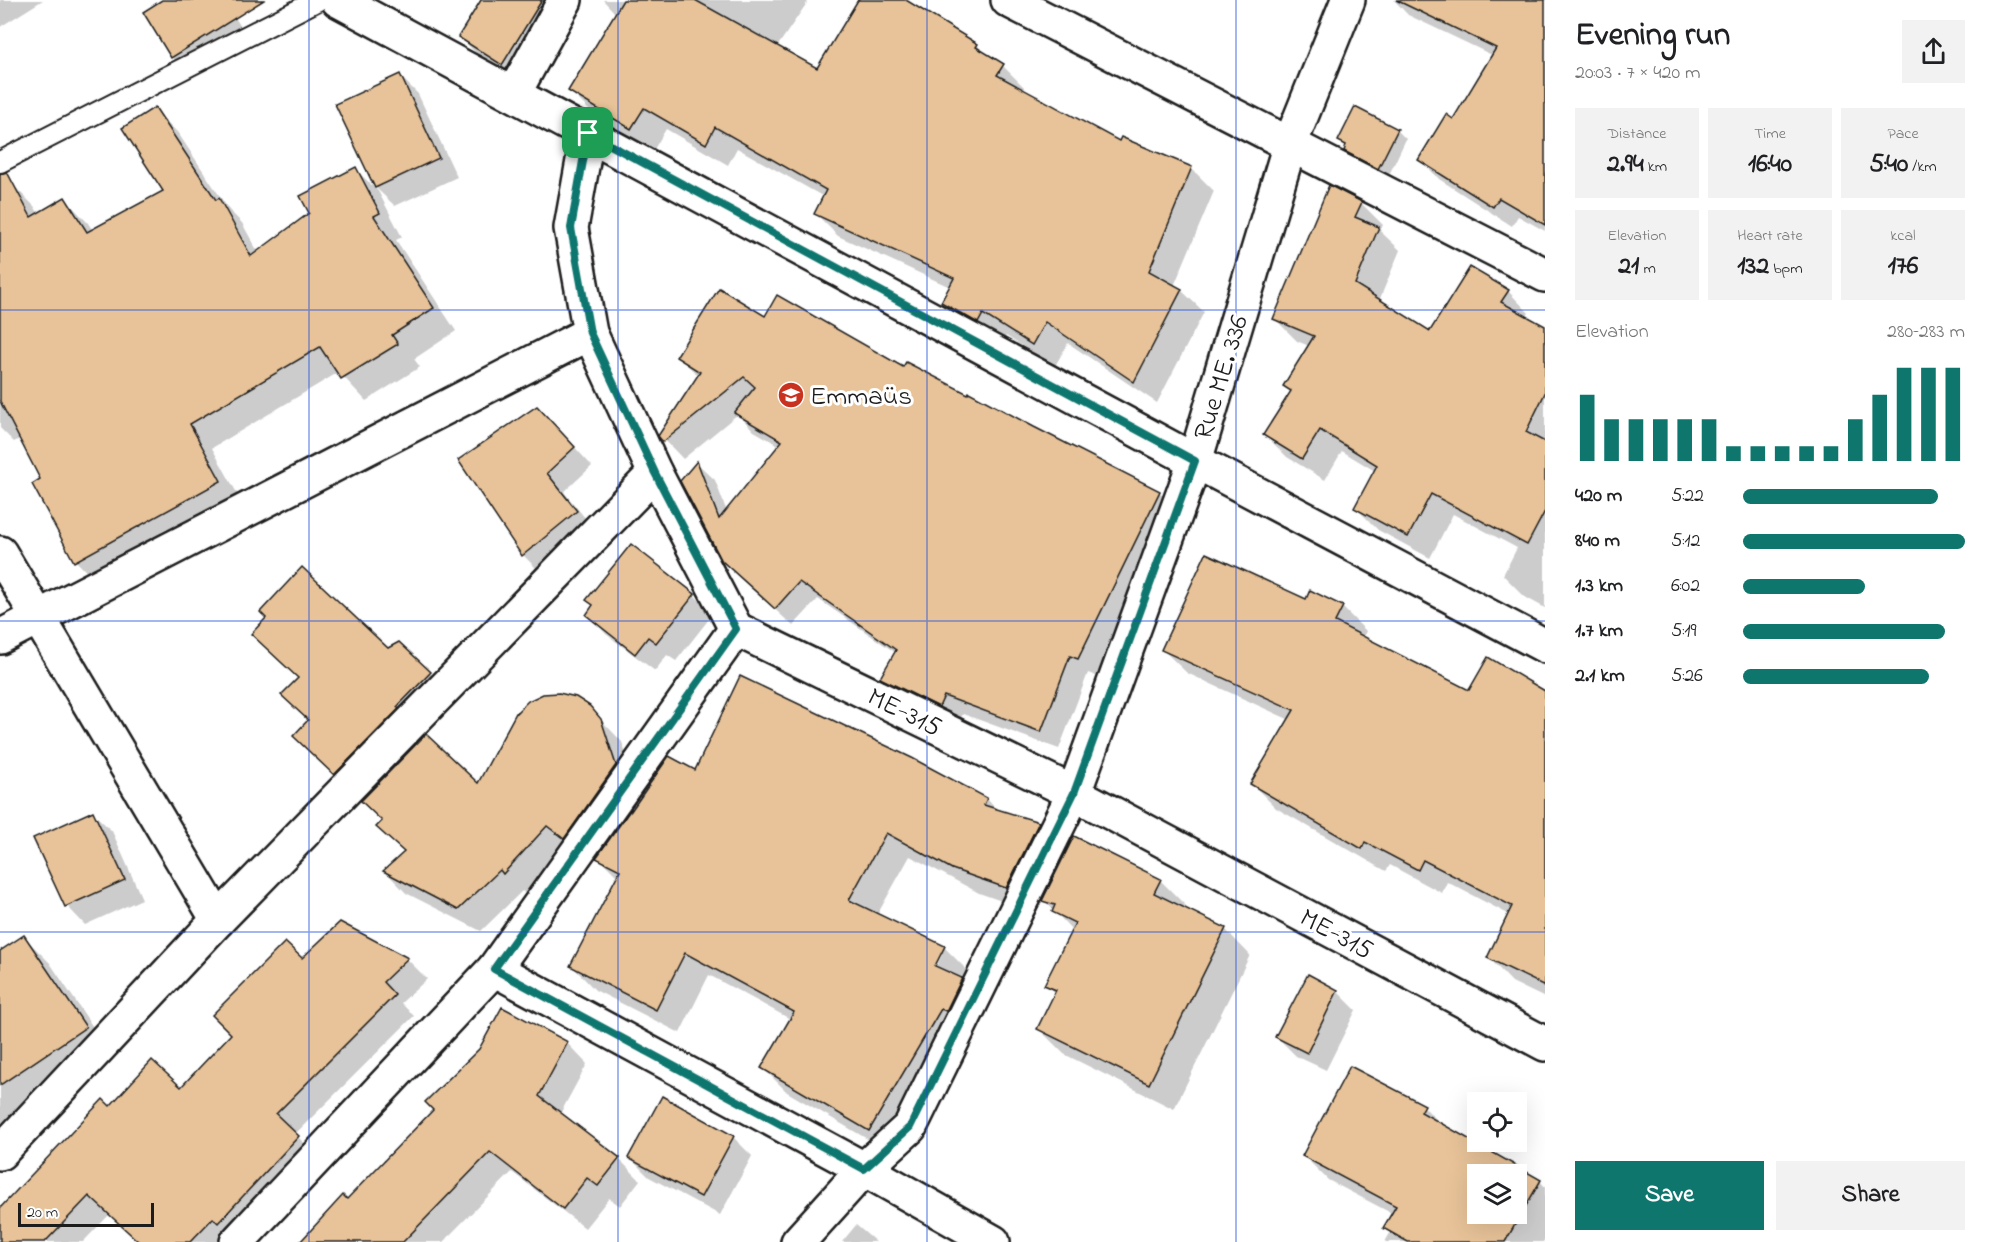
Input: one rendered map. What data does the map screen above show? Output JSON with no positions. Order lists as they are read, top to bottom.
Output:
{
  "streets": {
    "street": ["Rue ME. 336", "ME-315"]
  },
  "crossings": [
    ["Rue ME. 336", "ME-315"]
  ],
  "places": {
    "school or university": ["Emmaüs"]
  },
  "scale_bar": "20 m",
  "page": {
    "heading": ["Evening run", "20:03 · 7 × 420 m"],
    "stats": [
      ["Distance", "2.94 km"],
      ["Time", "16:40"],
      ["Pace", "5:40 /km"],
      ["Elevation", "21 m"],
      ["Heart rate", "132 bpm"],
      ["kcal", "176"]
    ],
    "chart": ["Elevation", "280–283 m"],
    "list": [
      {
        "name": "420 m",
        "note": "5:22"
      },
      {
        "name": "840 m",
        "note": "5:12"
      },
      {
        "name": "1.3 km",
        "note": "6:02"
      },
      {
        "name": "1.7 km",
        "note": "5:19"
      },
      {
        "name": "2.1 km",
        "note": "5:26"
      }
    ],
    "buttons": ["Save", "Share"],
    "scale": "20 m"
  }
}
